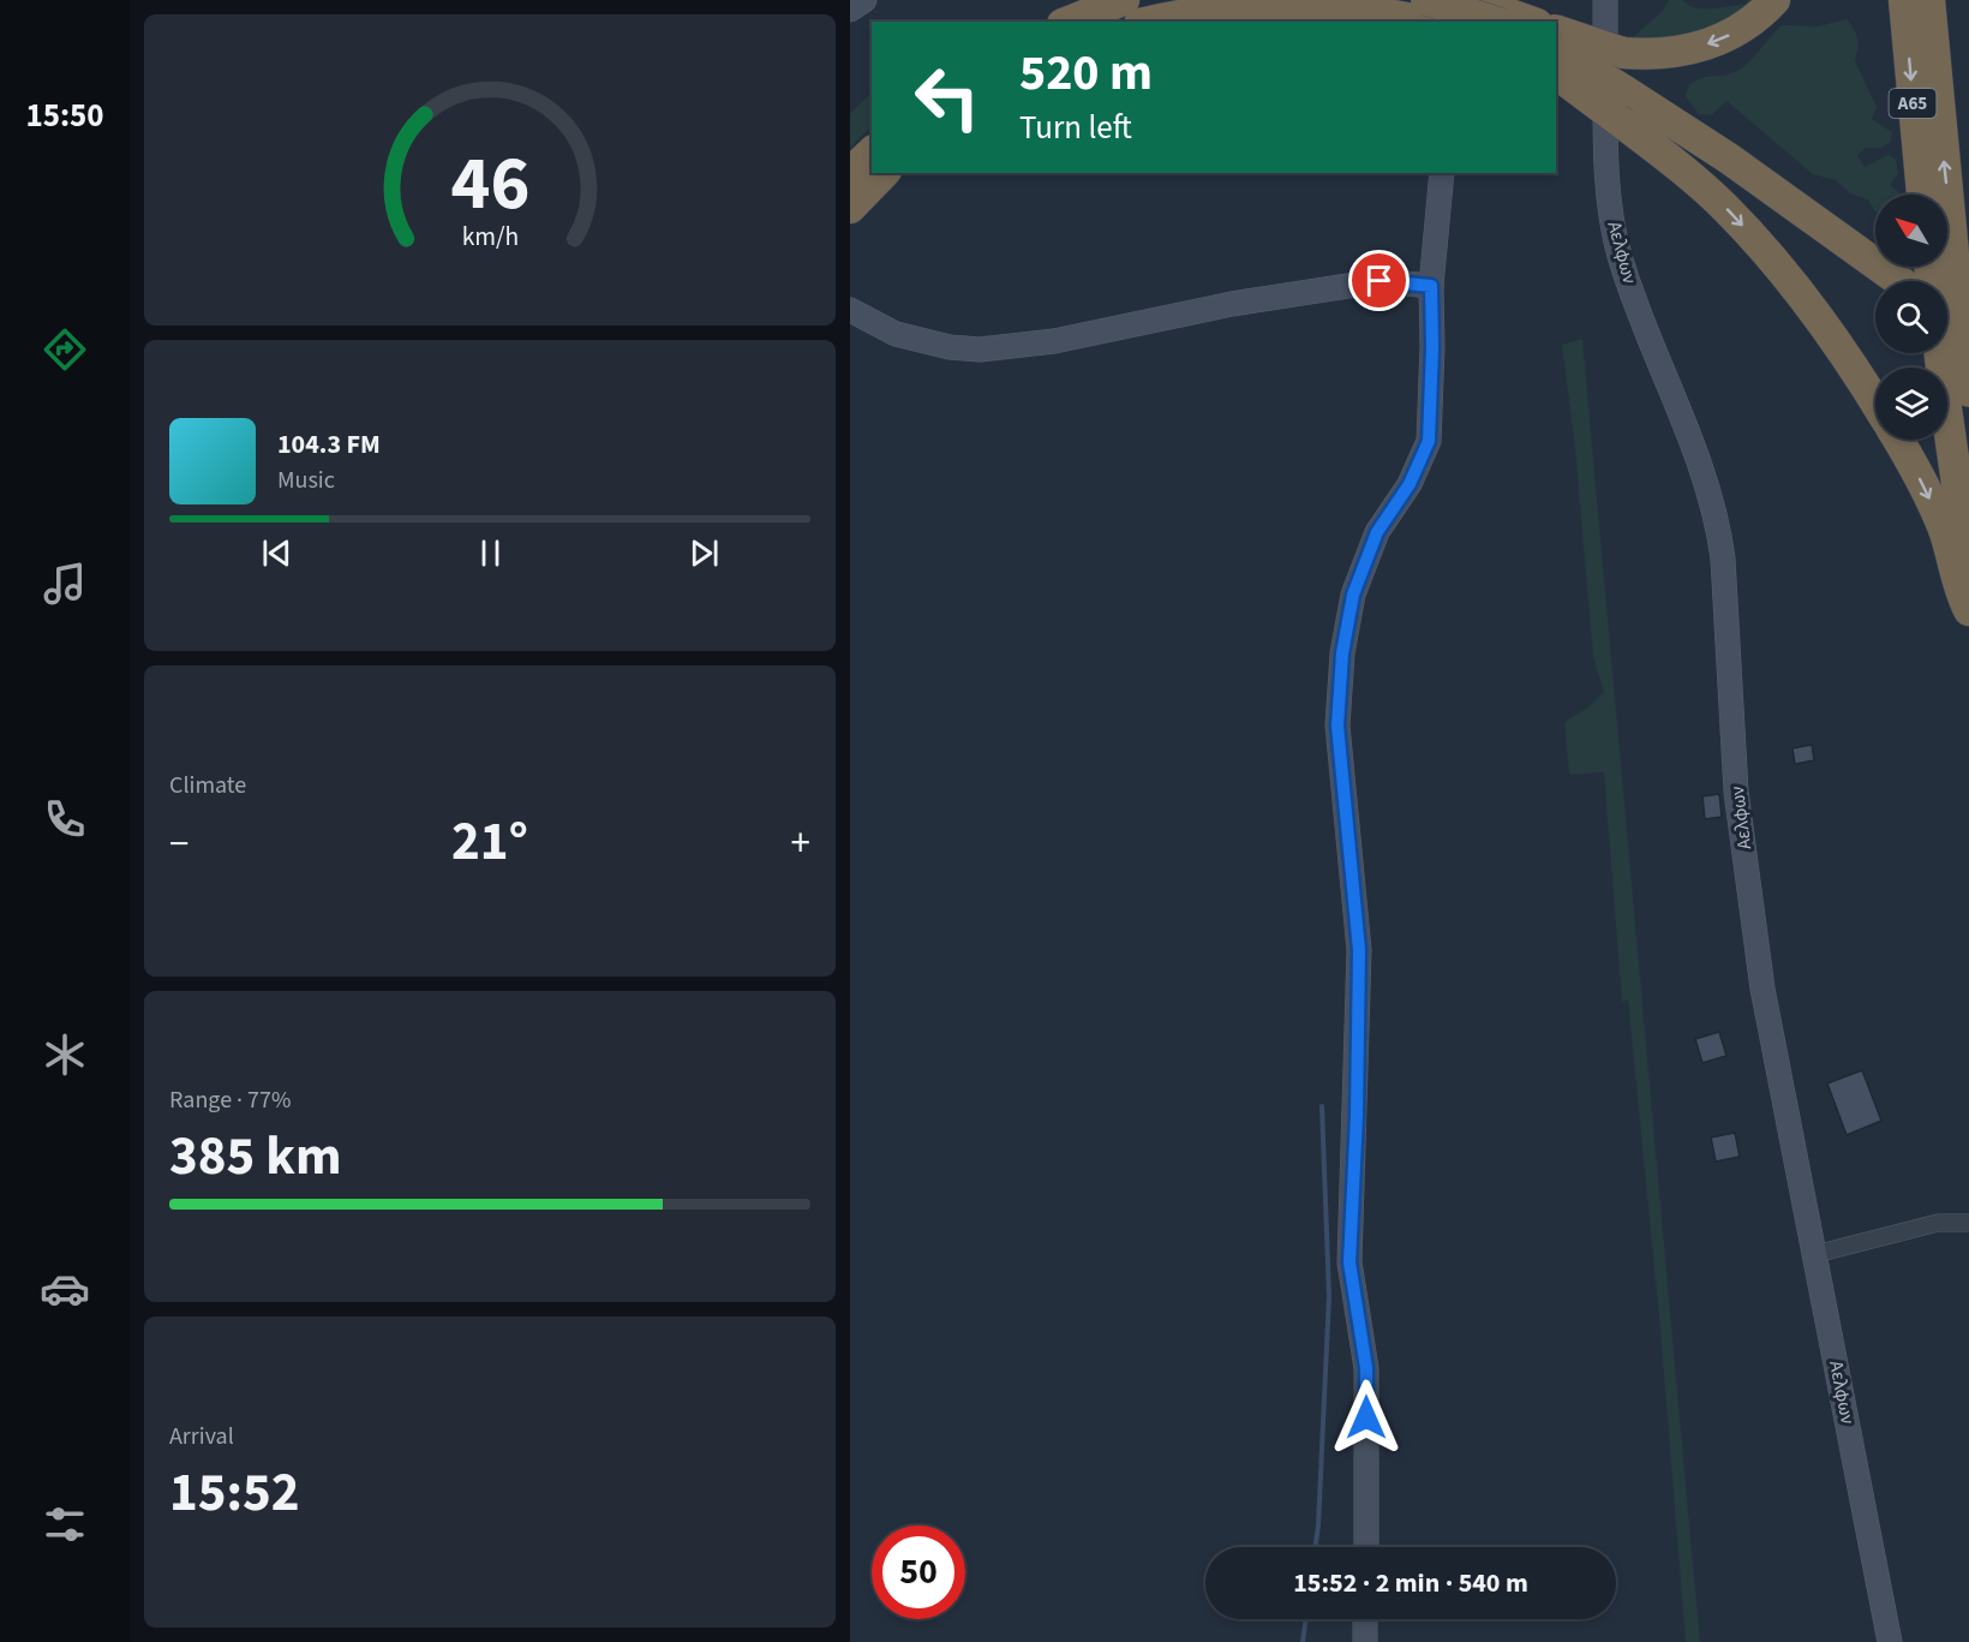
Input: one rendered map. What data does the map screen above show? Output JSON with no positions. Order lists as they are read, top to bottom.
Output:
{
  "streets": {
    "highway": ["Α65"],
    "street": ["Αελφων"]
  },
  "north": "top left",
  "page": {
    "tabs": "15:50",
    "turn": ["520 m", "Turn left"],
    "song": ["104.3 FM", "Music"],
    "tile": [
      "Climate",
      ["Range · 77%", "385 km"],
      ["Arrival", "15:52"]
    ],
    "heat": ["−", "21°", "+"],
    "limit": "50",
    "trip": "15:52 · 2 min · 540 m",
    "gauge": ["46", "km/h"]
  }
}
